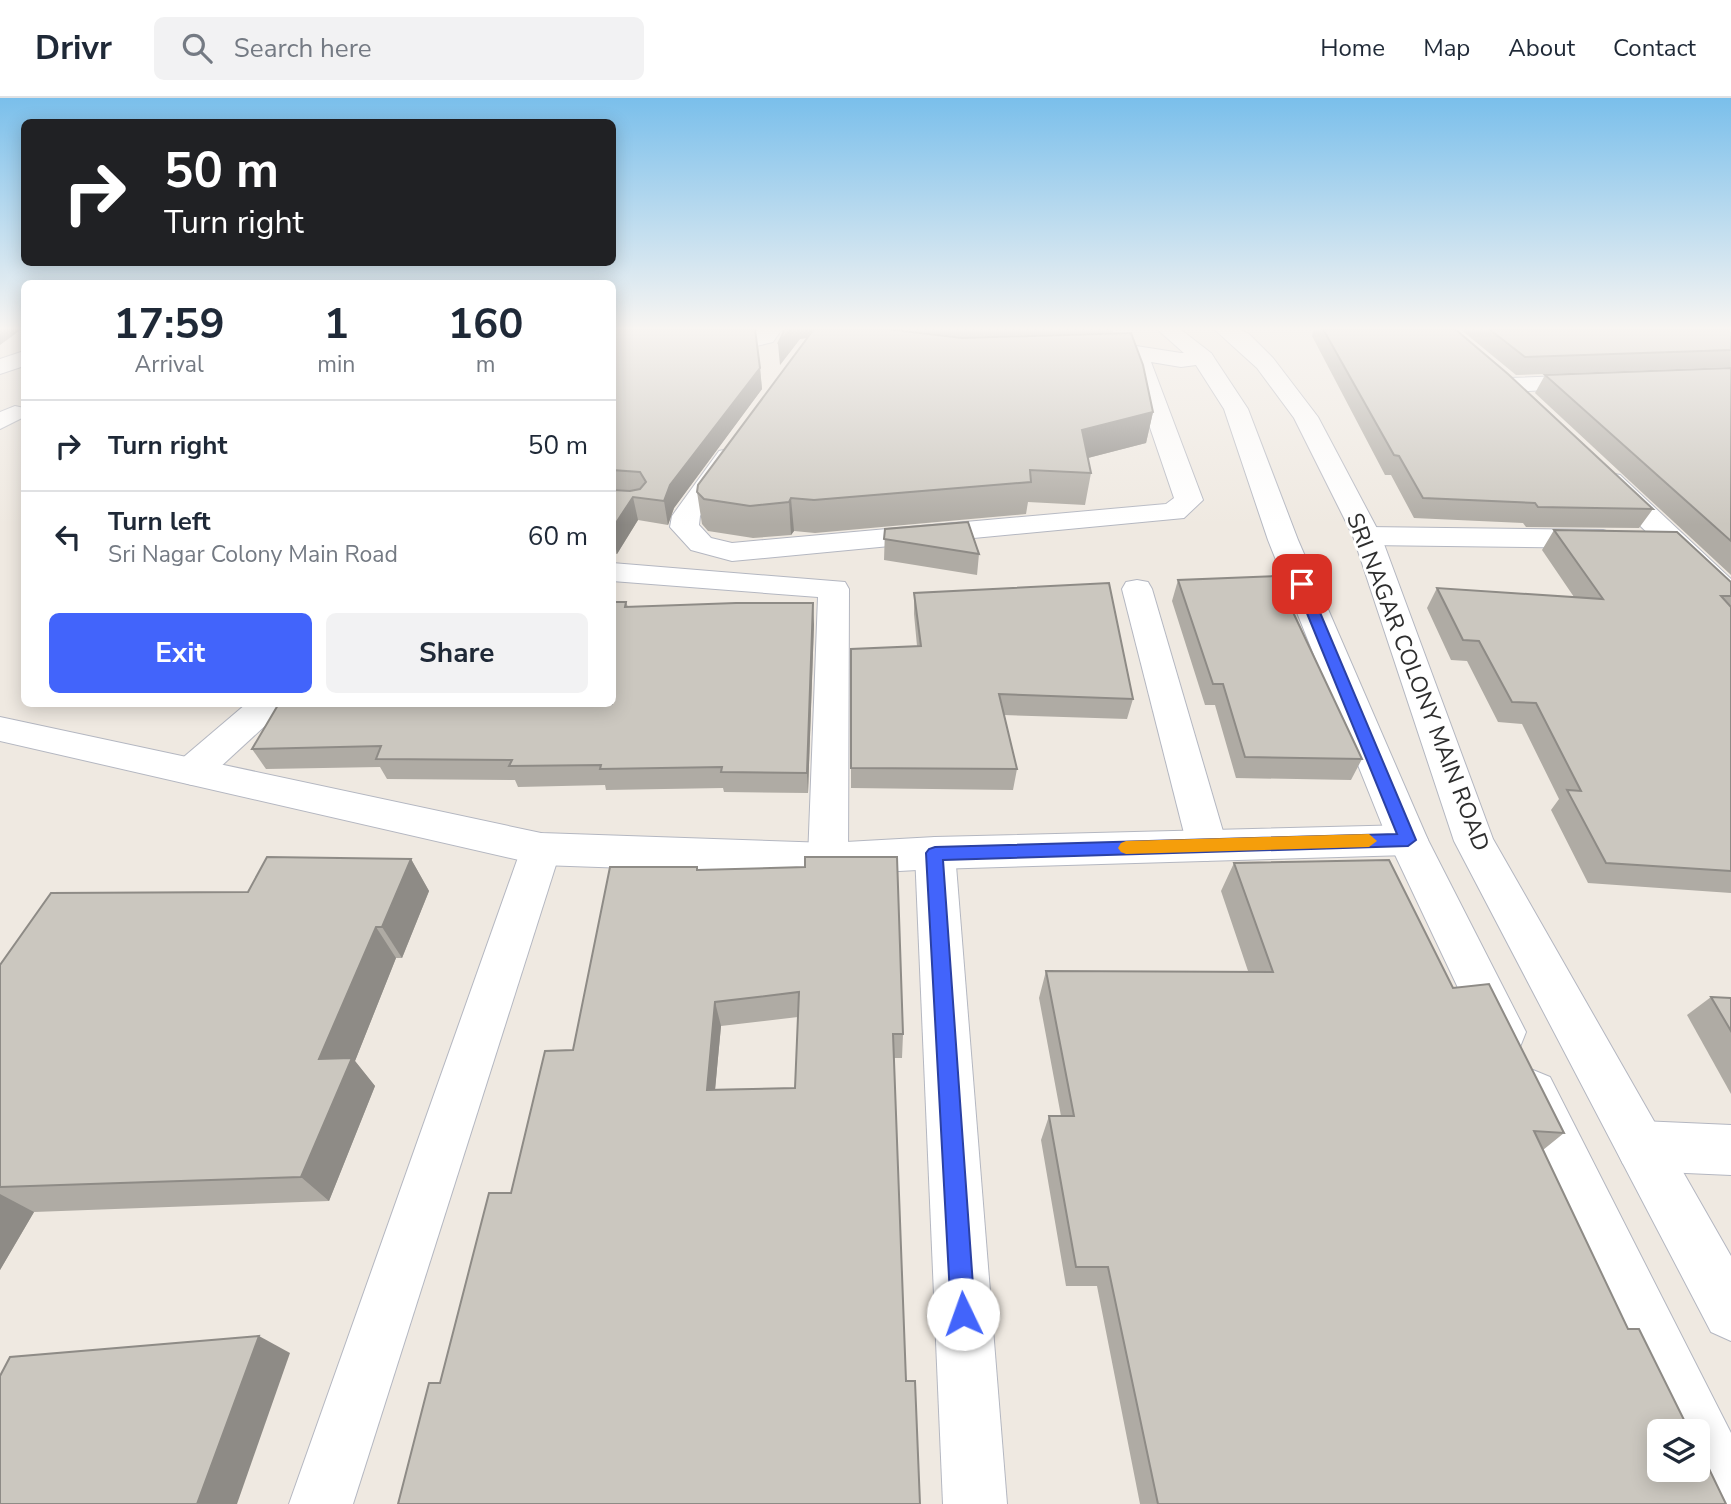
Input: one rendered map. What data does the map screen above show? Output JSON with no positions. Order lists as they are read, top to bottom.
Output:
{
  "streets": {
    "street": ["SRI NAGAR COLONY MAIN ROAD"]
  },
  "page": {
    "header": "Drivr",
    "search": "Search here",
    "nav": [
      "Home",
      "Map",
      "About",
      "Contact"
    ],
    "turn": ["50 m", "Turn right"],
    "eta": [
      "17:59",
      "Arrival",
      "1",
      "min",
      "160",
      "m"
    ],
    "list": [
      {
        "name": "Turn right",
        "value": "50 m"
      },
      {
        "name": "Turn left",
        "note": "Sri Nagar Colony Main Road",
        "value": "60 m"
      }
    ],
    "buttons": ["Exit", "Share"]
  }
}
